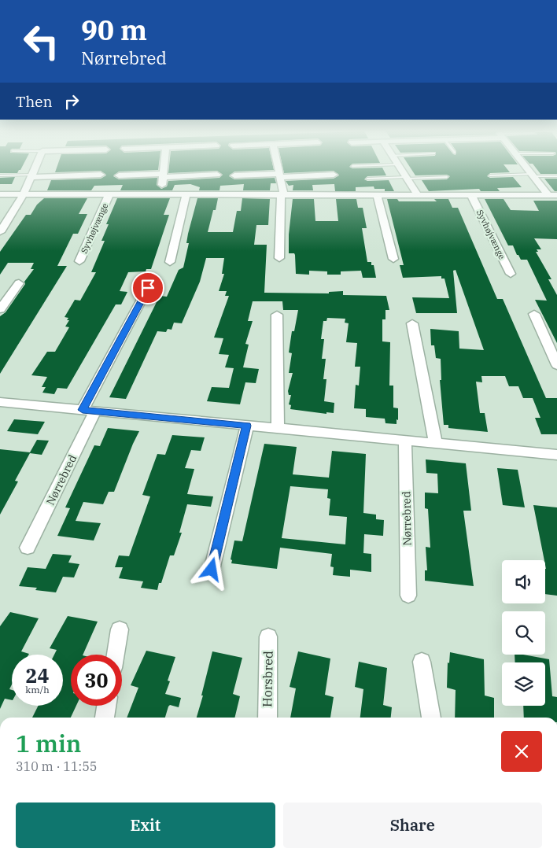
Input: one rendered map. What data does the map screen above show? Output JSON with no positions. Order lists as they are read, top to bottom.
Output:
{
  "streets": {
    "street": ["Syvhøjvænge", "Nørrebred", "Horsbred"]
  },
  "page": {
    "turn": ["90 m", "Nørrebred"],
    "then": "Then",
    "speed": "24 km/h",
    "limit": "30",
    "heading": ["1 min", "310 m · 11:55"],
    "buttons": ["Exit", "Share"]
  }
}
